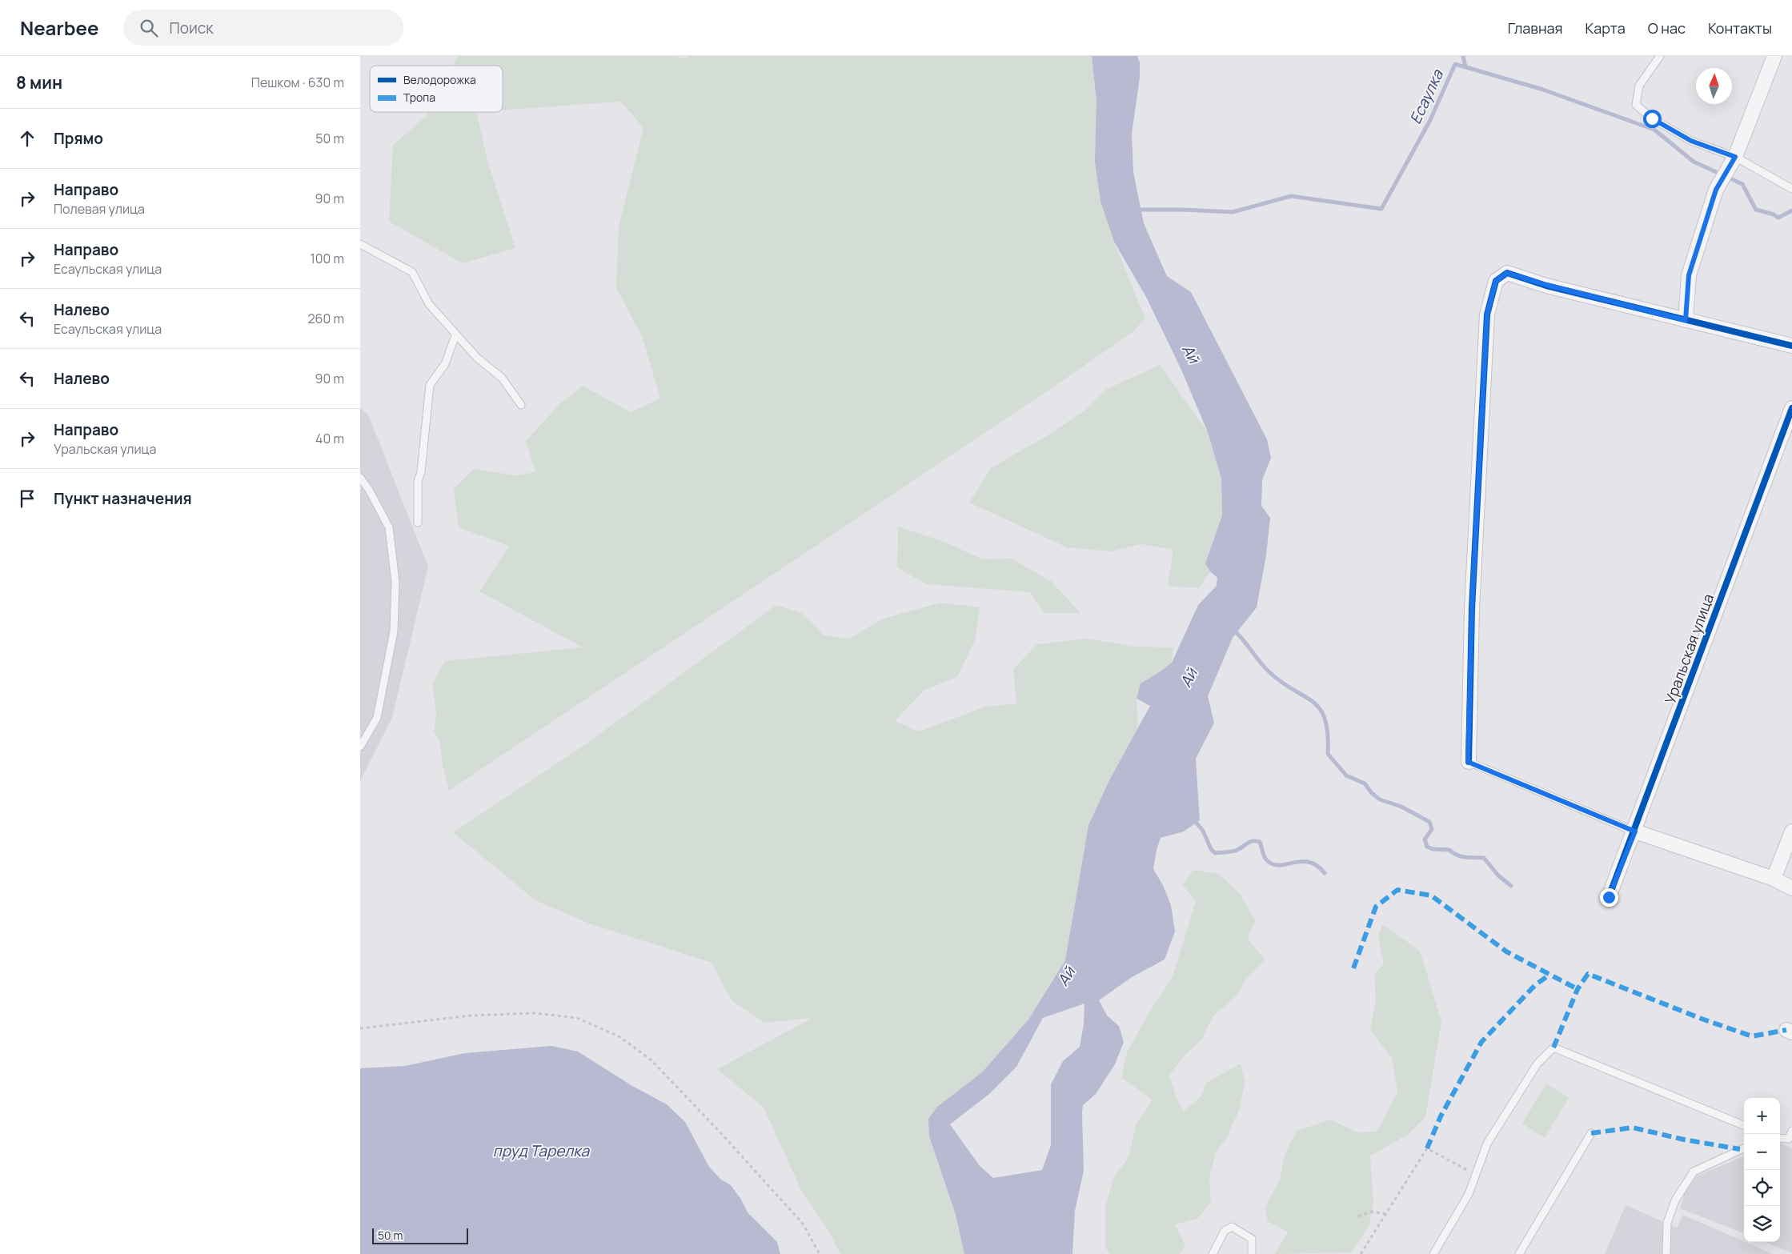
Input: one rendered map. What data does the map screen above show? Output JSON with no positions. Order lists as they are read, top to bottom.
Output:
{
  "streets": {
    "street": ["Уральская улица"]
  },
  "water": ["Есаулка", "Ай", "пруд Тарелка"],
  "legend": ["Велодорожка", "Тропа"],
  "scale_bar": "50 m",
  "north": "top",
  "page": {
    "header": "Nearbee",
    "search": "Поиск",
    "nav": [
      "Главная",
      "Карта",
      "О нас",
      "Контакты"
    ],
    "heading": ["8 мин", "Пешком · 630 m"],
    "list": [
      ["Прямо", "50 m"],
      ["Направо", "Полевая улица", "90 m"],
      ["Направо", "Есаульская улица", "100 m"],
      ["Налево", "Есаульская улица", "260 m"],
      ["Налево", "90 m"],
      ["Направо", "Уральская улица", "40 m"],
      "Пункт назначения"
    ],
    "map_buttons": ["+", "−"],
    "scale": "50 m"
  }
}
